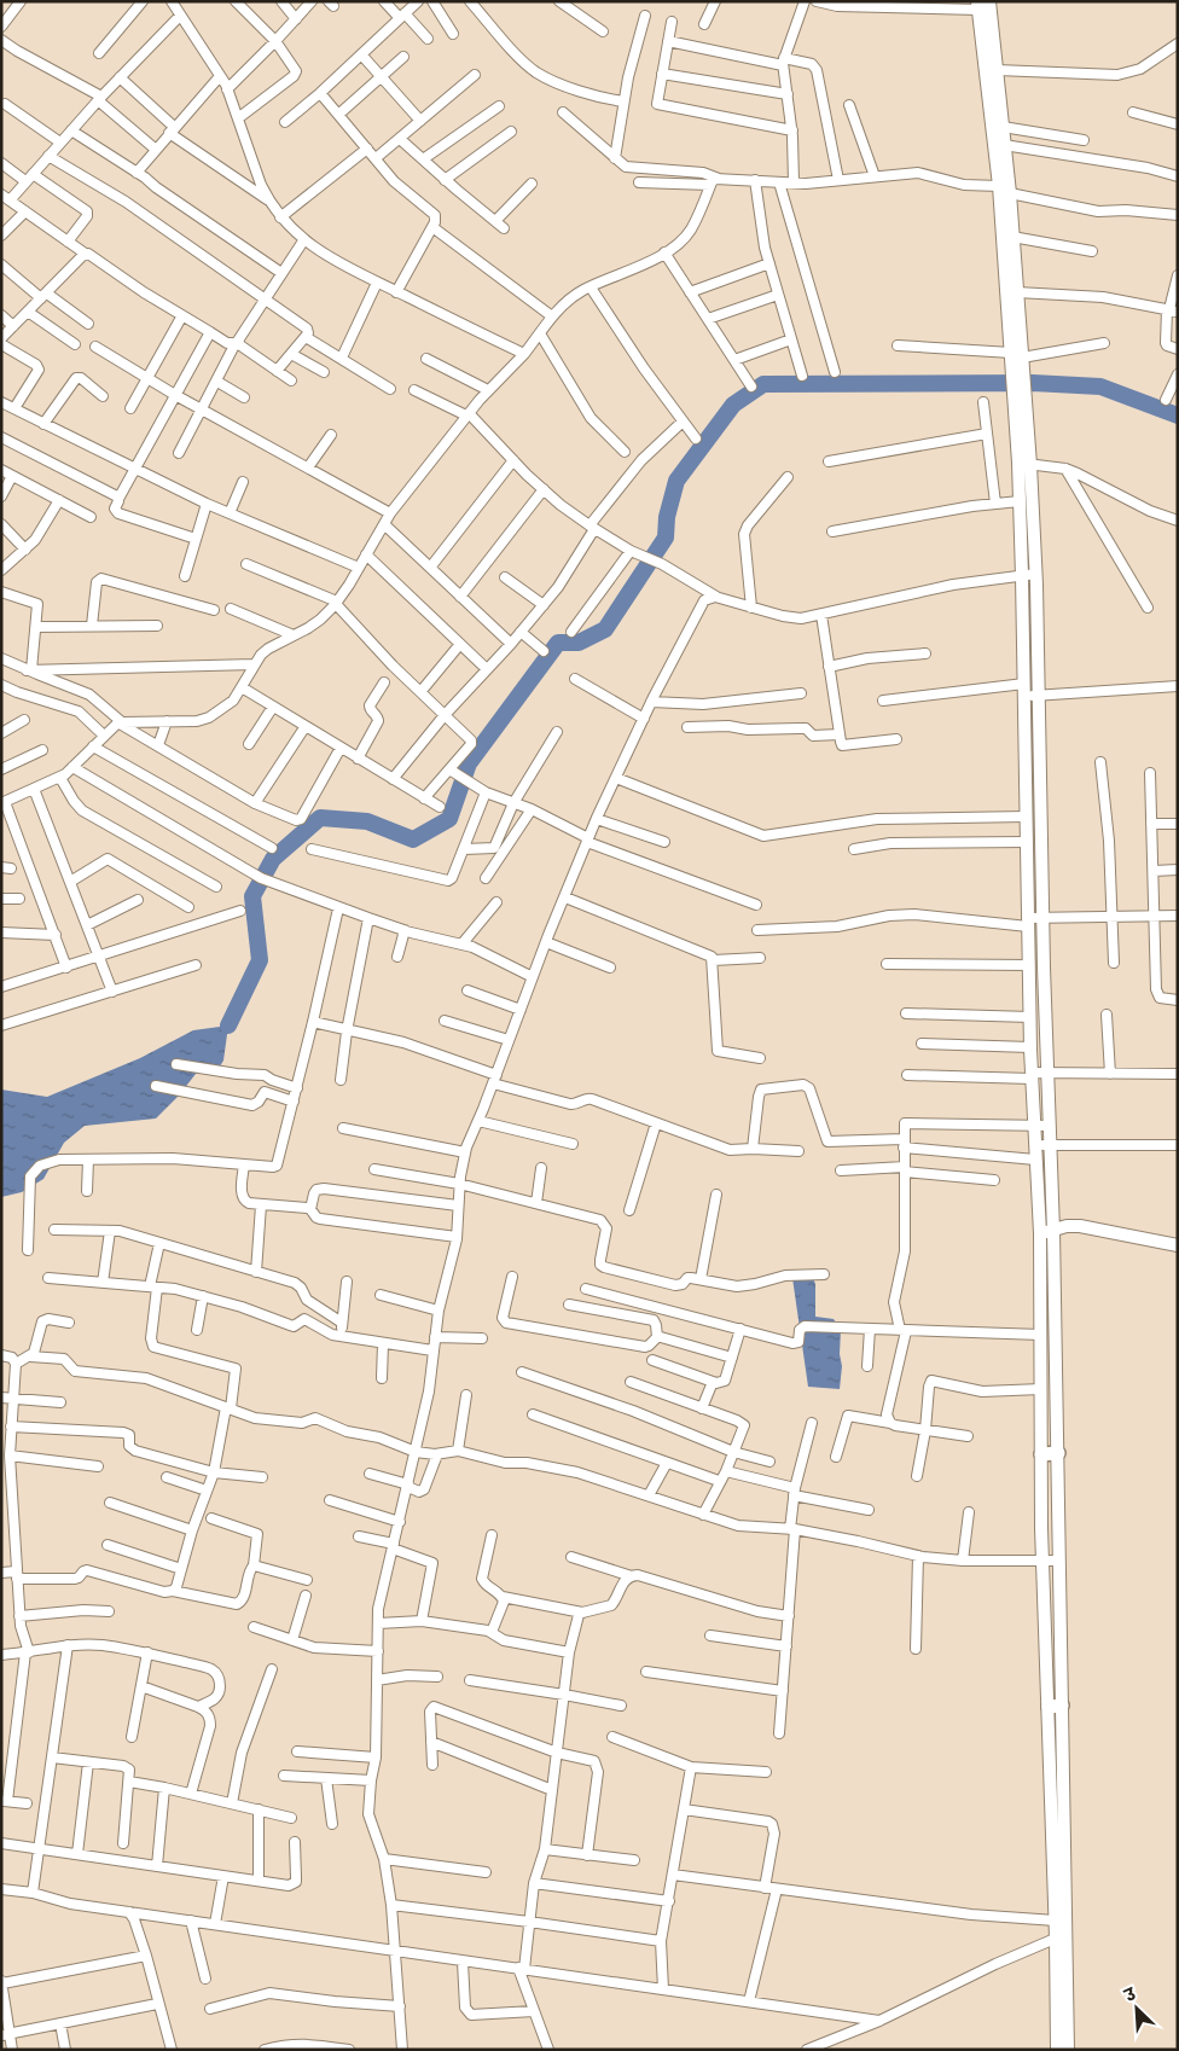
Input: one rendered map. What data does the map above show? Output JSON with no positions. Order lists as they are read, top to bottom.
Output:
{
  "north": "top left"
}
